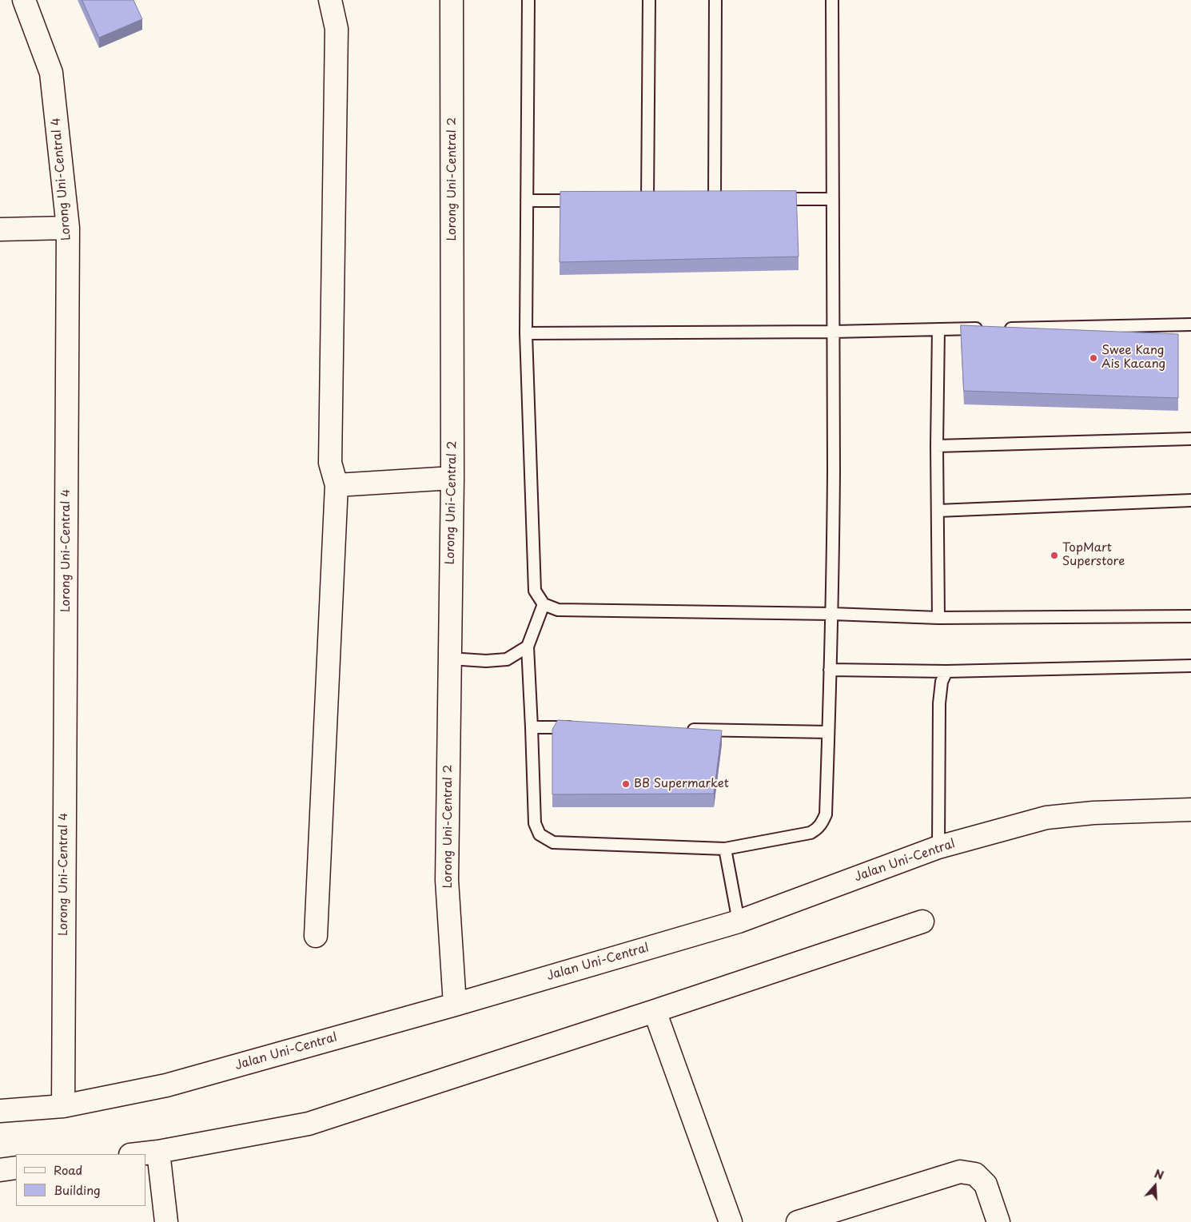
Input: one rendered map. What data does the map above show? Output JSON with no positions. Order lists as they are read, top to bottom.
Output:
{
  "streets": {
    "street": ["Lorong Uni-Central 4", "Lorong Uni-Central 2", "Jalan Uni-Central"]
  },
  "crossings": [
    ["Lorong Uni-Central 4", "Jalan Uni-Central"],
    ["Lorong Uni-Central 2", "Jalan Uni-Central"]
  ],
  "places": ["Swee Kang Ais Kacang", "TopMart Superstore", "BB Supermarket"],
  "legend": ["Road", "Building"],
  "north": "top"
}
